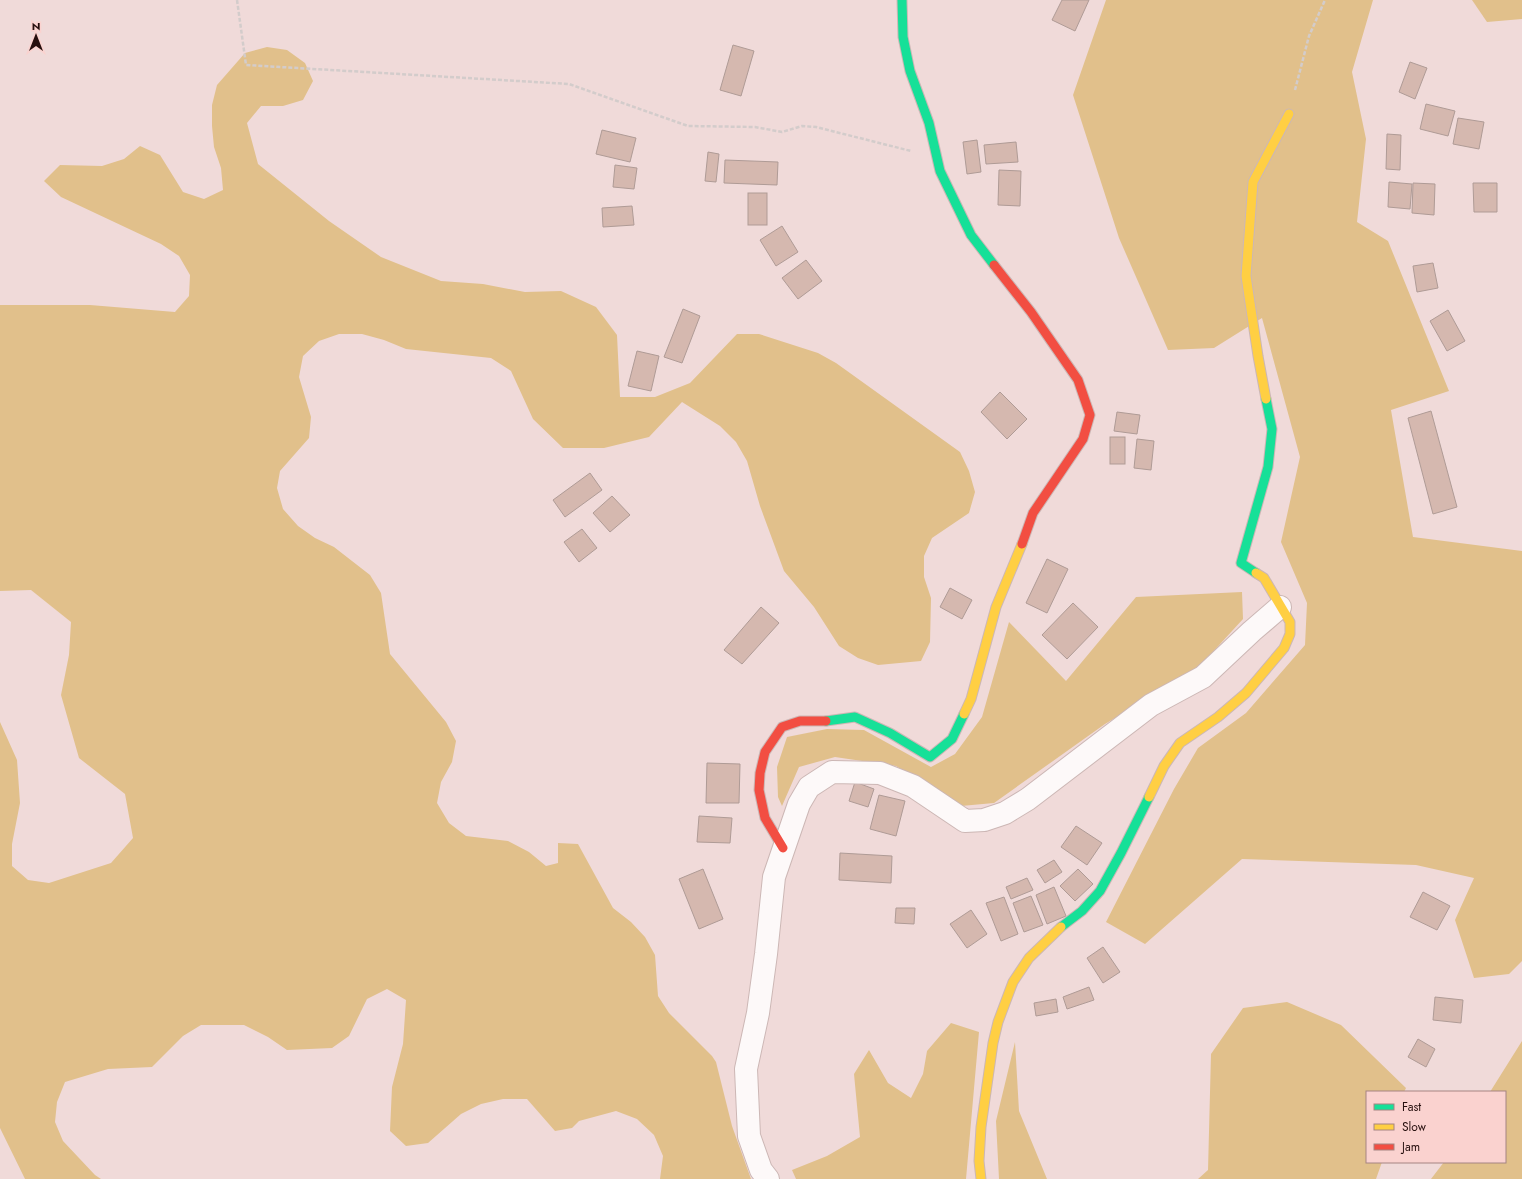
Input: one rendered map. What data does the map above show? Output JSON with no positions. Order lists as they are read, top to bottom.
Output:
{
  "legend": ["Fast", "Slow", "Jam"],
  "north": "top"
}
